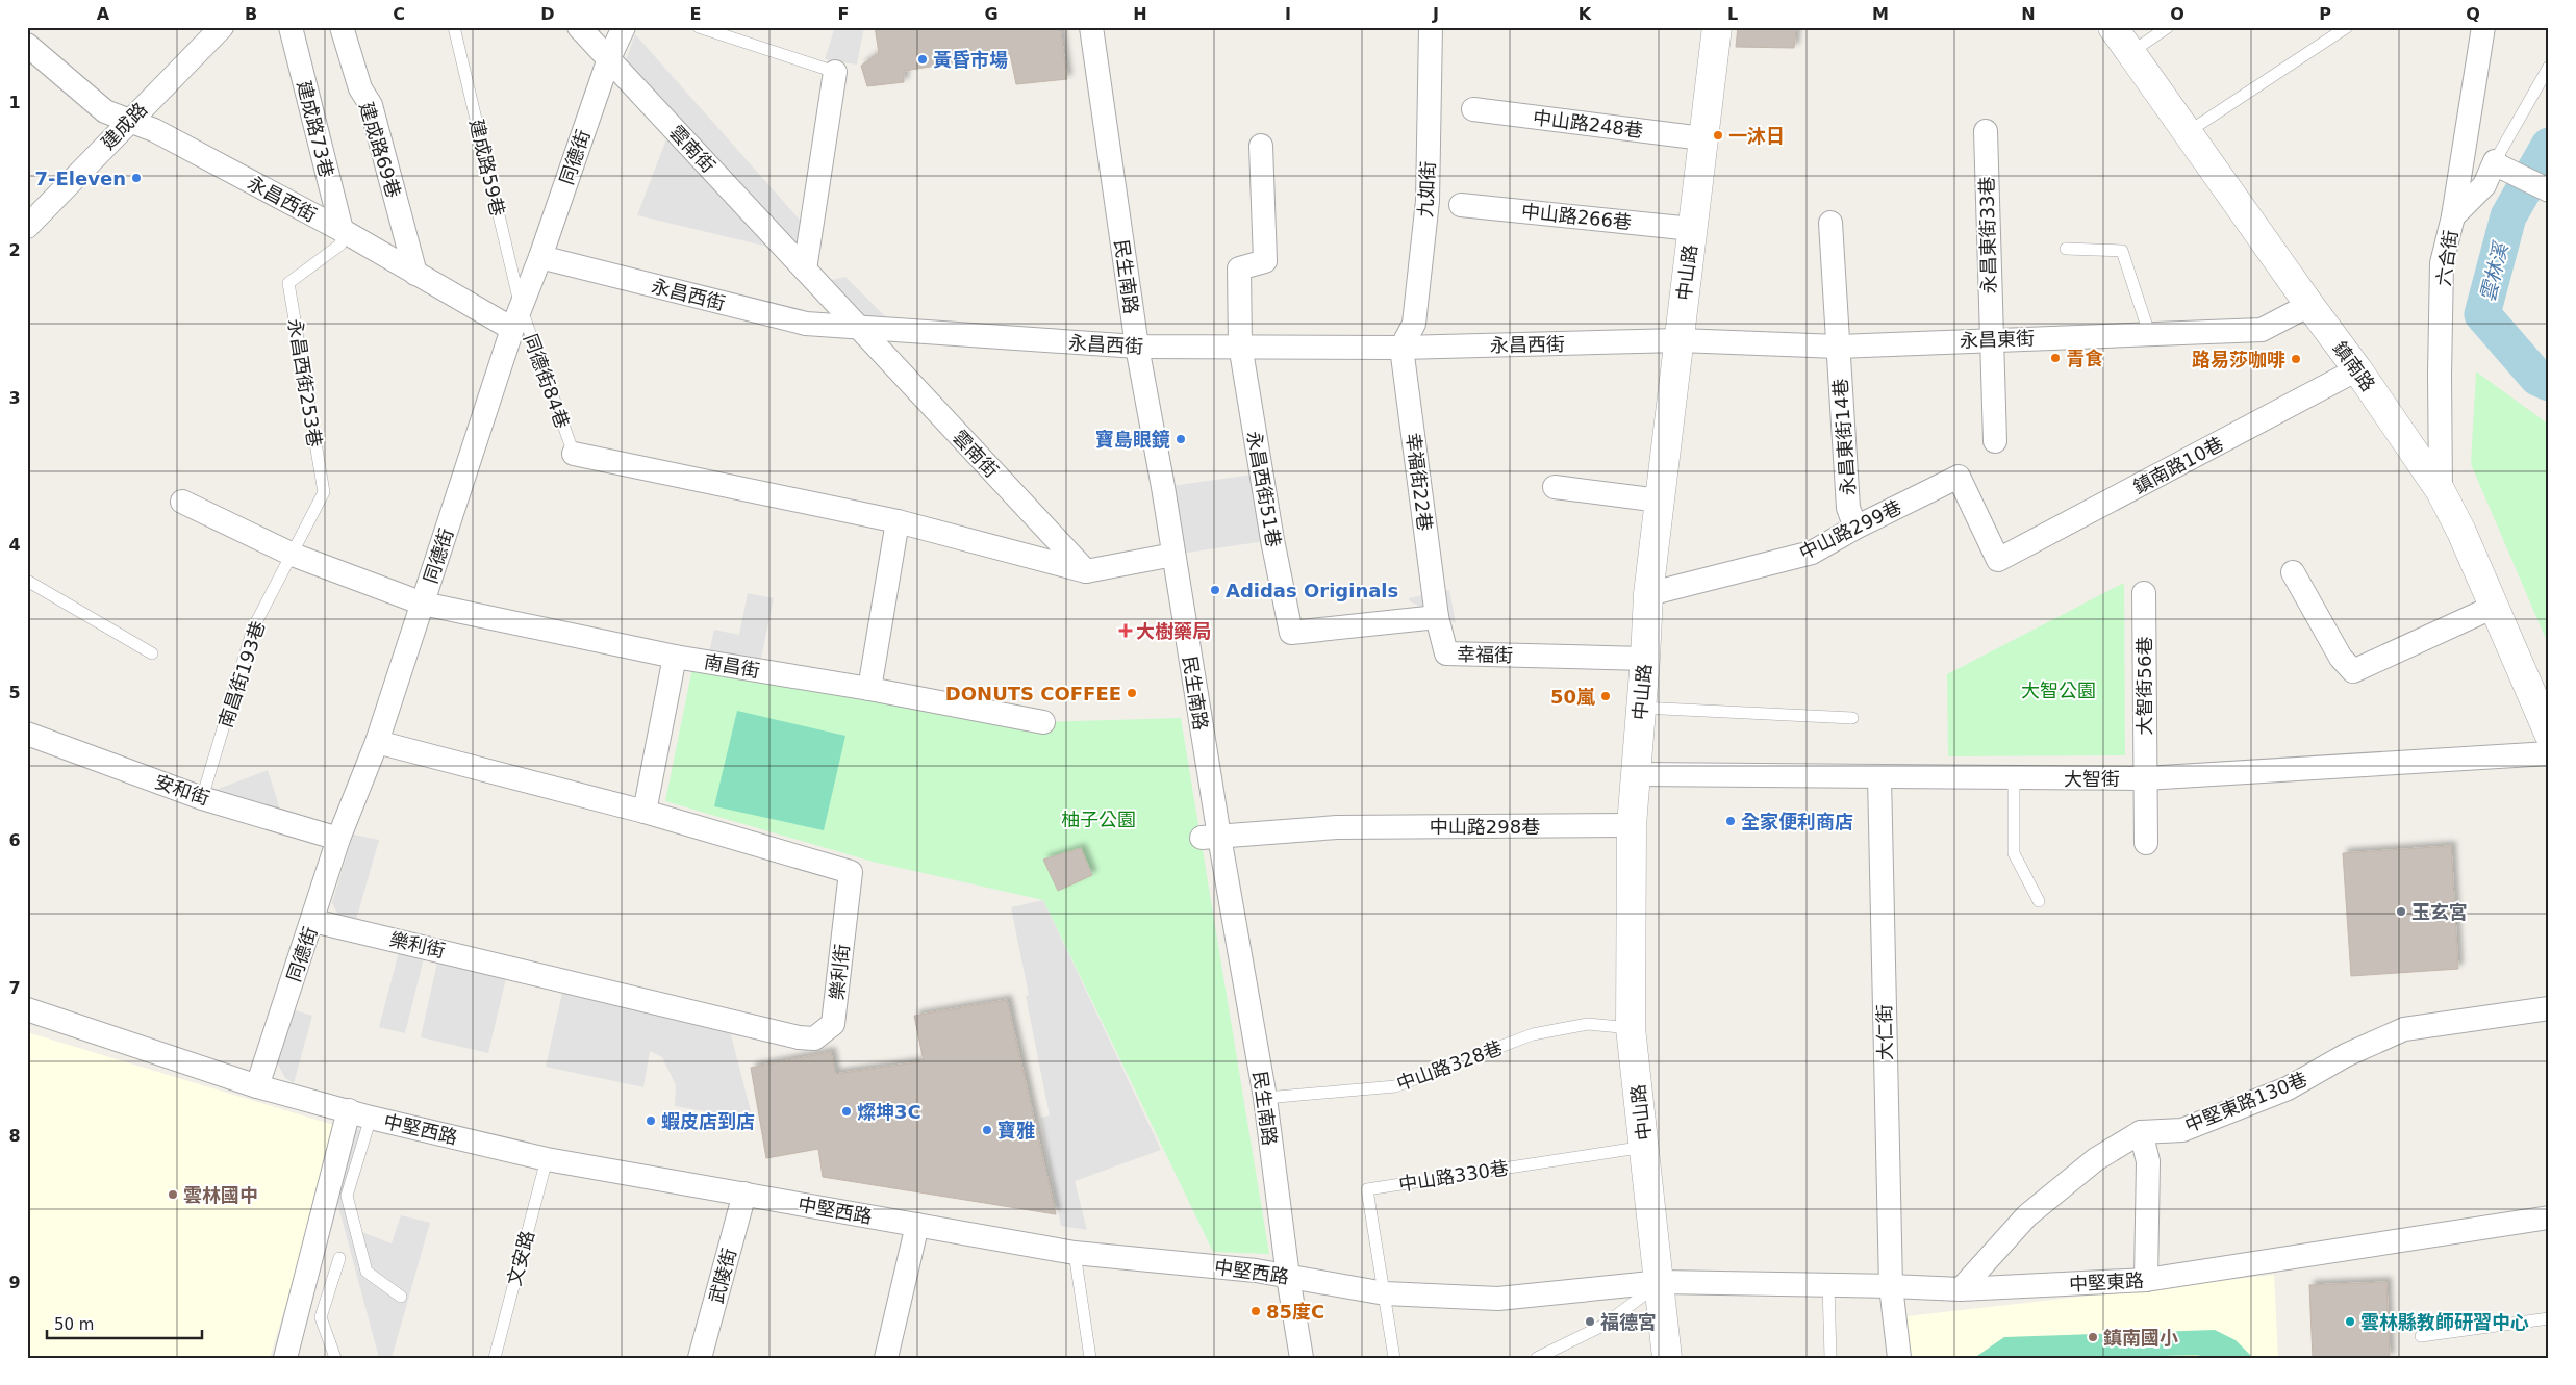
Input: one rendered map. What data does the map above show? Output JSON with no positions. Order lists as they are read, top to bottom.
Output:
{
  "streets": {
    "street": [
      "中山路248巷",
      "建成路",
      "建成路73巷",
      "雲南街",
      "建成路69巷",
      "同德街",
      "九如街",
      "永昌西街",
      "中山路266巷",
      "永昌東街33巷",
      "六合街",
      "中山路",
      "民生南路",
      "永昌東街",
      "鎮南路",
      "永昌東街14巷",
      "鎮南路10巷",
      "幸福街22巷",
      "永昌西街51巷",
      "中山路299巷",
      "幸福街",
      "南昌街",
      "大智街56巷",
      "大智街",
      "安和街",
      "中山路298巷",
      "樂利街",
      "大仁街",
      "中堅東路130巷",
      "中堅西路",
      "武陵街",
      "中堅東路"
    ],
    "lane": [
      "建成路59巷",
      "同德街84巷",
      "永昌西街253巷",
      "南昌街193巷",
      "中山路328巷",
      "中山路330巷",
      "文安路"
    ]
  },
  "crossings": [
    ["中山路248巷", "中山路"],
    ["建成路", "永昌西街"],
    ["建成路73巷", "永昌西街"],
    ["建成路73巷", "永昌西街253巷"],
    ["雲南街", "同德街"],
    ["雲南街", "永昌西街"],
    ["建成路69巷", "永昌西街"],
    ["同德街", "建成路59巷"],
    ["同德街", "永昌西街"],
    ["同德街", "同德街84巷"],
    ["同德街", "南昌街"],
    ["同德街", "安和街"],
    ["同德街", "樂利街"],
    ["同德街", "中堅西路"],
    ["建成路59巷", "同德街84巷"],
    ["九如街", "永昌西街"],
    ["九如街", "幸福街22巷"],
    ["永昌西街", "中山路"],
    ["永昌西街", "民生南路"],
    ["永昌西街", "永昌東街"],
    ["永昌西街", "永昌西街253巷"],
    ["永昌西街", "幸福街22巷"],
    ["永昌西街", "永昌西街51巷"],
    ["中山路266巷", "中山路"],
    ["永昌東街33巷", "永昌東街"],
    ["六合街", "鎮南路"],
    ["中山路", "永昌東街"],
    ["中山路", "中山路299巷"],
    ["中山路", "幸福街"],
    ["中山路", "大智街"],
    ["中山路", "中山路298巷"],
    ["中山路", "中山路328巷"],
    ["中山路", "中堅西路"],
    ["中山路", "中山路330巷"],
    ["中山路", "中堅東路"],
    ["民生南路", "中山路298巷"],
    ["民生南路", "中山路328巷"],
    ["民生南路", "中堅西路"],
    ["永昌東街", "鎮南路"],
    ["永昌東街", "永昌東街14巷"],
    ["鎮南路", "鎮南路10巷"],
    ["永昌西街253巷", "南昌街"],
    ["永昌西街253巷", "南昌街193巷"],
    ["永昌東街14巷", "中山路299巷"],
    ["鎮南路10巷", "中山路299巷"],
    ["幸福街22巷", "永昌西街51巷"],
    ["幸福街22巷", "幸福街"],
    ["永昌西街51巷", "幸福街"],
    ["南昌街", "南昌街193巷"],
    ["南昌街193巷", "安和街"],
    ["大智街56巷", "大智街"],
    ["大智街", "大仁街"],
    ["大仁街", "中堅東路"],
    ["中堅東路130巷", "中堅東路"],
    ["中堅西路", "中山路330巷"],
    ["中堅西路", "文安路"],
    ["中堅西路", "武陵街"],
    ["中堅西路", "中堅東路"]
  ],
  "water": ["雲林溪"],
  "parks": ["大智公園", "柚子公園"],
  "places": {
    "other": [
      "黃昏市場",
      "一沐日",
      "7-Eleven",
      "青食",
      "路易莎咖啡",
      "寶島眼鏡",
      "Adidas Originals",
      "DONUTS COFFEE",
      "50嵐",
      "全家便利商店",
      "玉玄宮",
      "燦坤3C",
      "蝦皮店到店",
      "寶雅",
      "雲林國中",
      "85度C",
      "福德宮",
      "雲林縣教師研習中心",
      "鎮南國小"
    ],
    "health": ["大樹藥局"]
  },
  "scale_bar": "50 m",
  "grid": {
    "columns": [
      "A",
      "B",
      "C",
      "D",
      "E",
      "F",
      "G",
      "H",
      "I",
      "J",
      "K",
      "L",
      "M",
      "N",
      "O",
      "P",
      "Q"
    ],
    "rows": [
      "1",
      "2",
      "3",
      "4",
      "5",
      "6",
      "7",
      "8",
      "9"
    ]
  }
}
